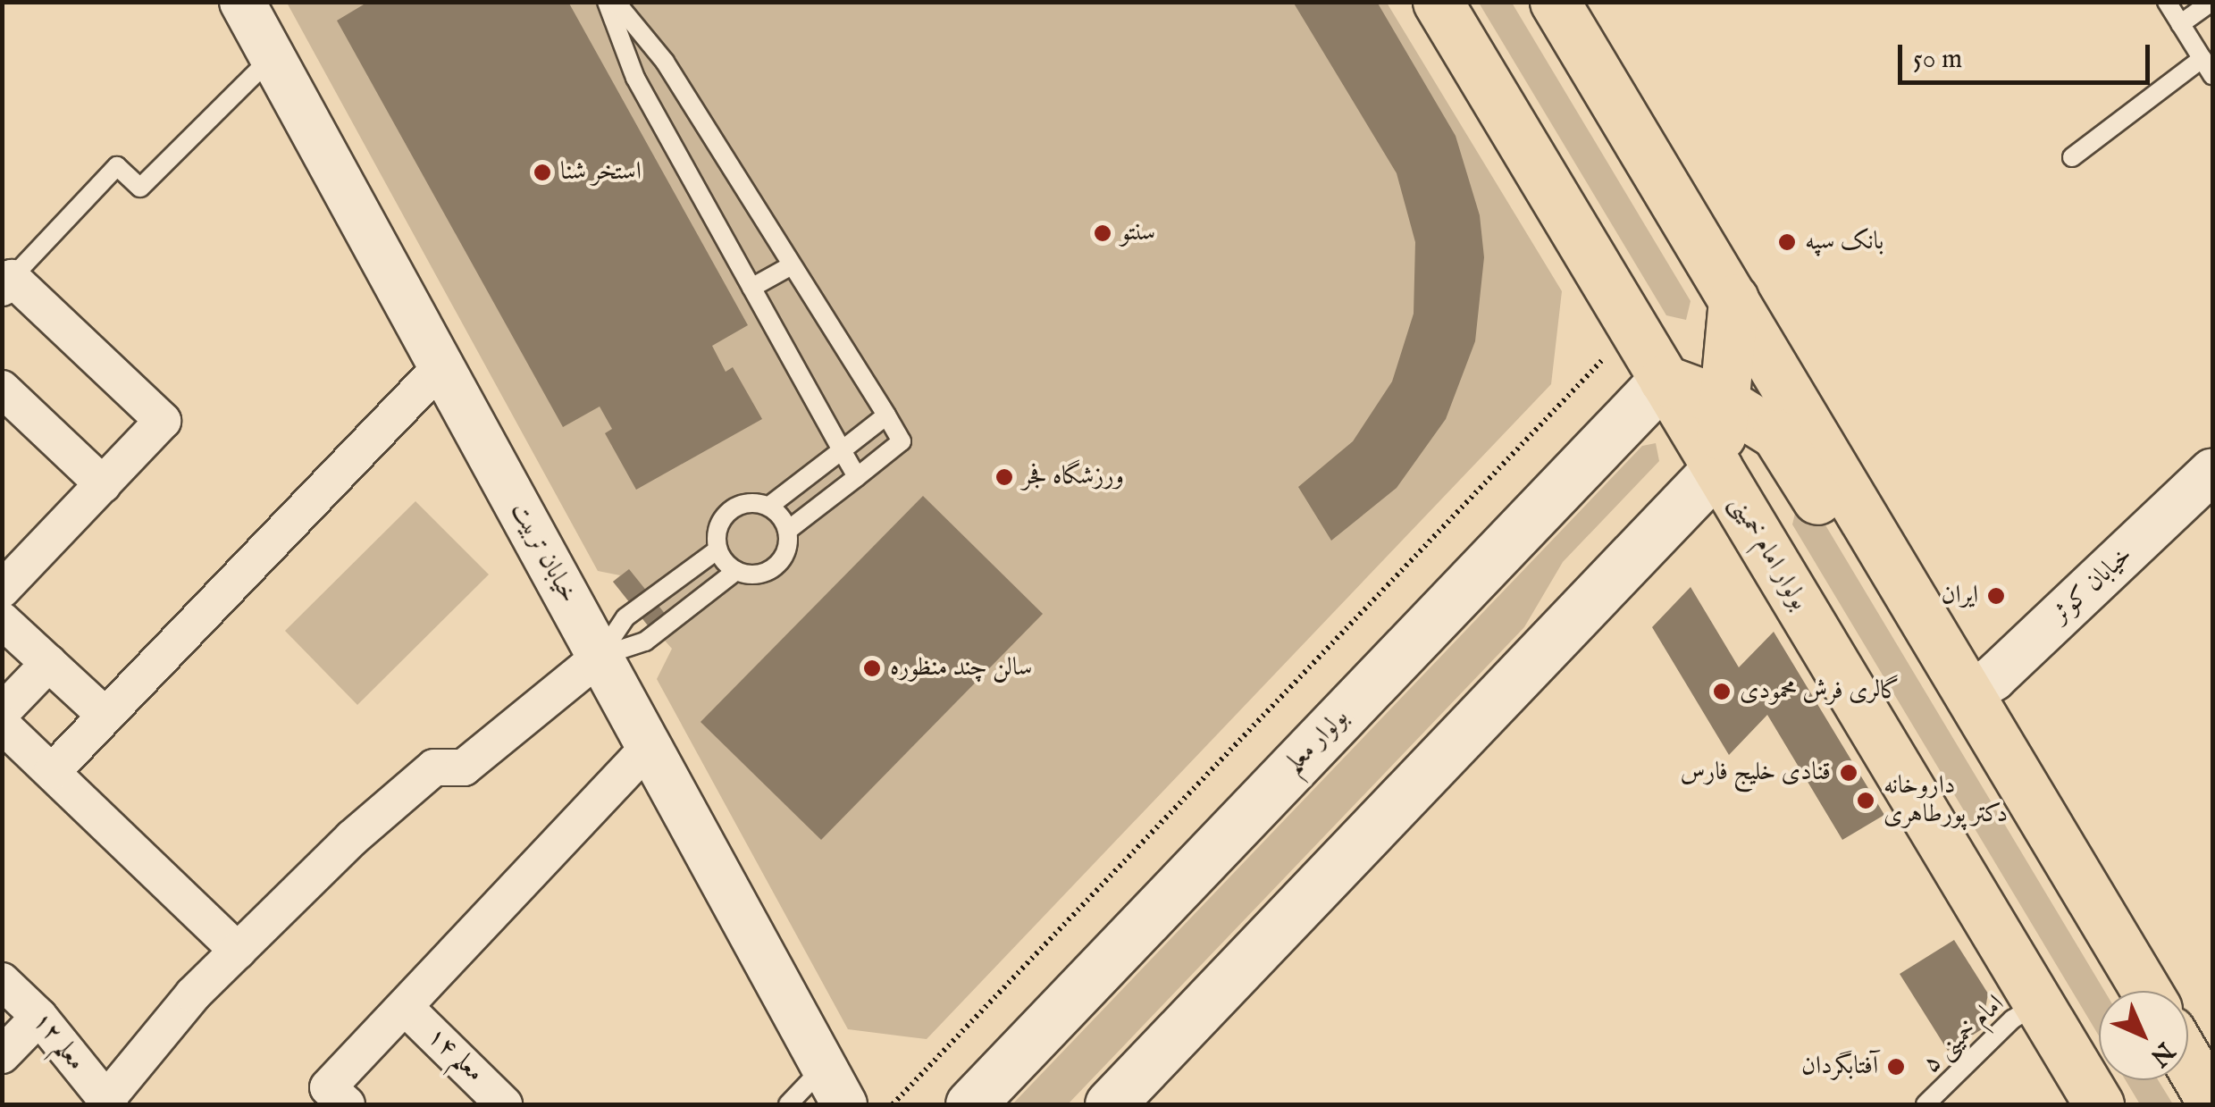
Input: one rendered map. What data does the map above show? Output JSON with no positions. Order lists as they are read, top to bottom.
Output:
{
  "streets": {
    "main road": ["بولوار امام خمینی", "بولوار معلم"],
    "street": [
      "خیابان تربیت",
      "خیابان کوثر",
      "معلم ۱۲",
      "معلم ۱۴"
    ],
    "lane": ["امام خمینی ۵"]
  },
  "crossings": [
    ["بولوار امام خمینی", "بولوار معلم"],
    ["بولوار امام خمینی", "امام خمینی ۵"]
  ],
  "places": [
    "استخر شنا",
    "سنتو",
    "بانک سپه",
    "ورزشگاه فجر",
    "ایران",
    "سالن چند منظوره",
    "گالری فرش محمودی",
    "قنادی خلیج فارس",
    "داروخانه دکتر پورطاهری",
    "آفتابگردان"
  ],
  "scale_bar": "50 m",
  "north": "bottom right"
}
